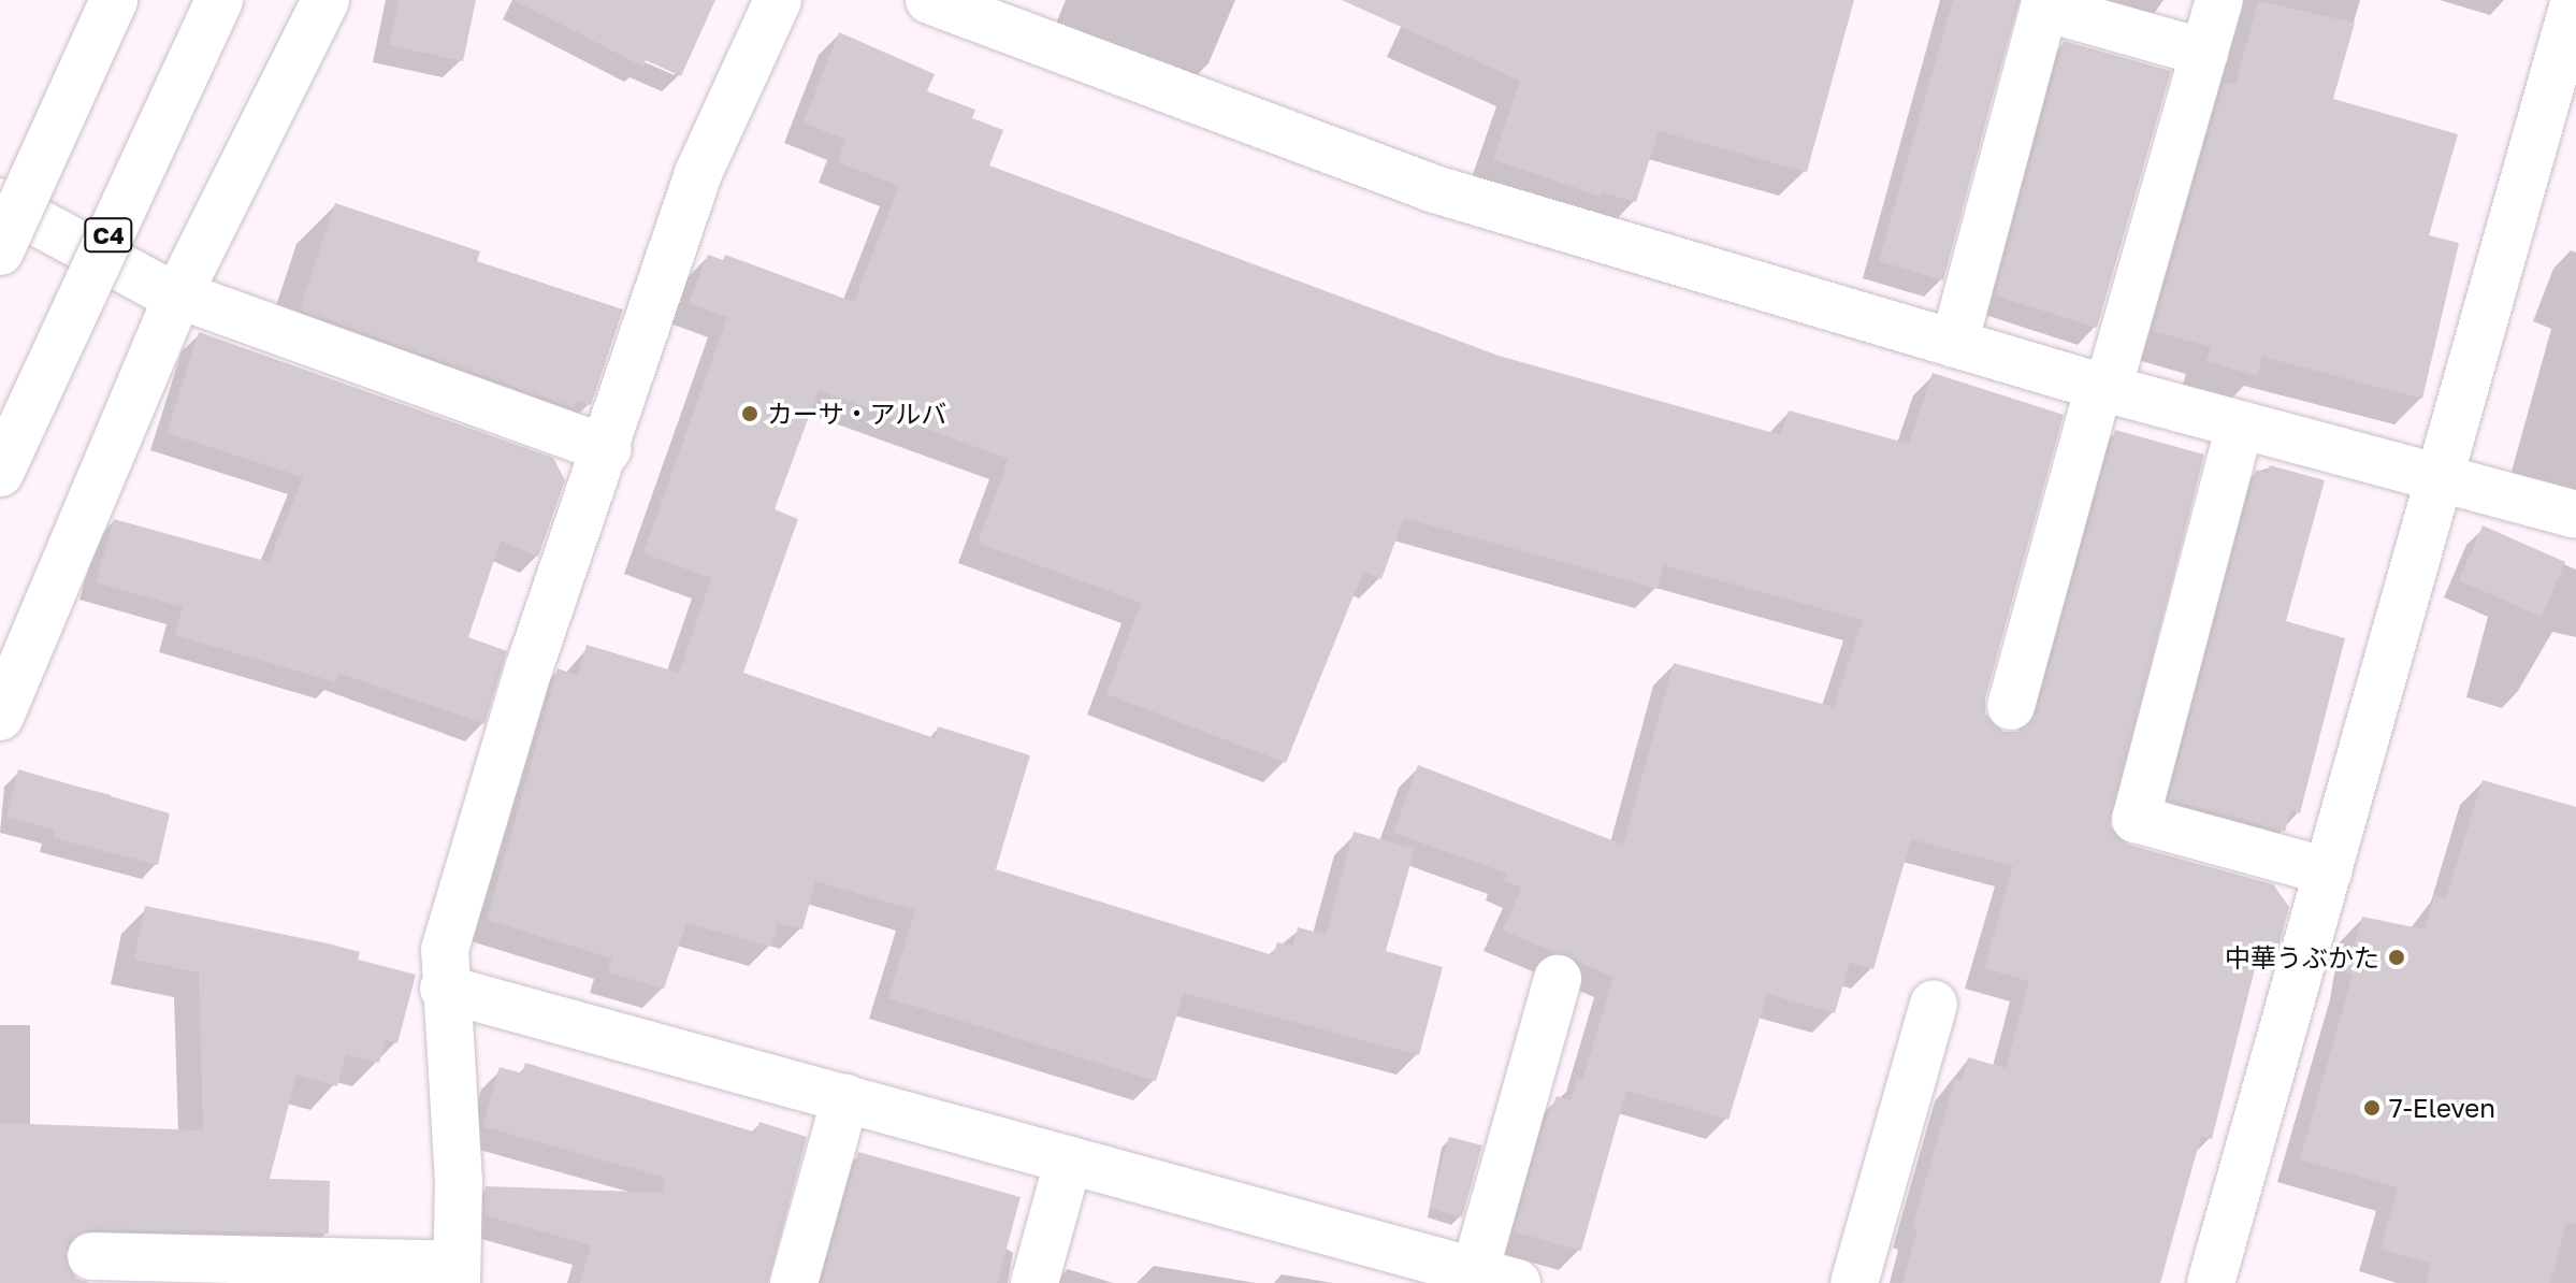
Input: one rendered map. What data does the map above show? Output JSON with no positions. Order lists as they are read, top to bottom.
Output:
{
  "streets": {
    "main road": ["C4"]
  },
  "places": ["カーサ・アルバ", "中華うぶかた", "7-Eleven"]
}
